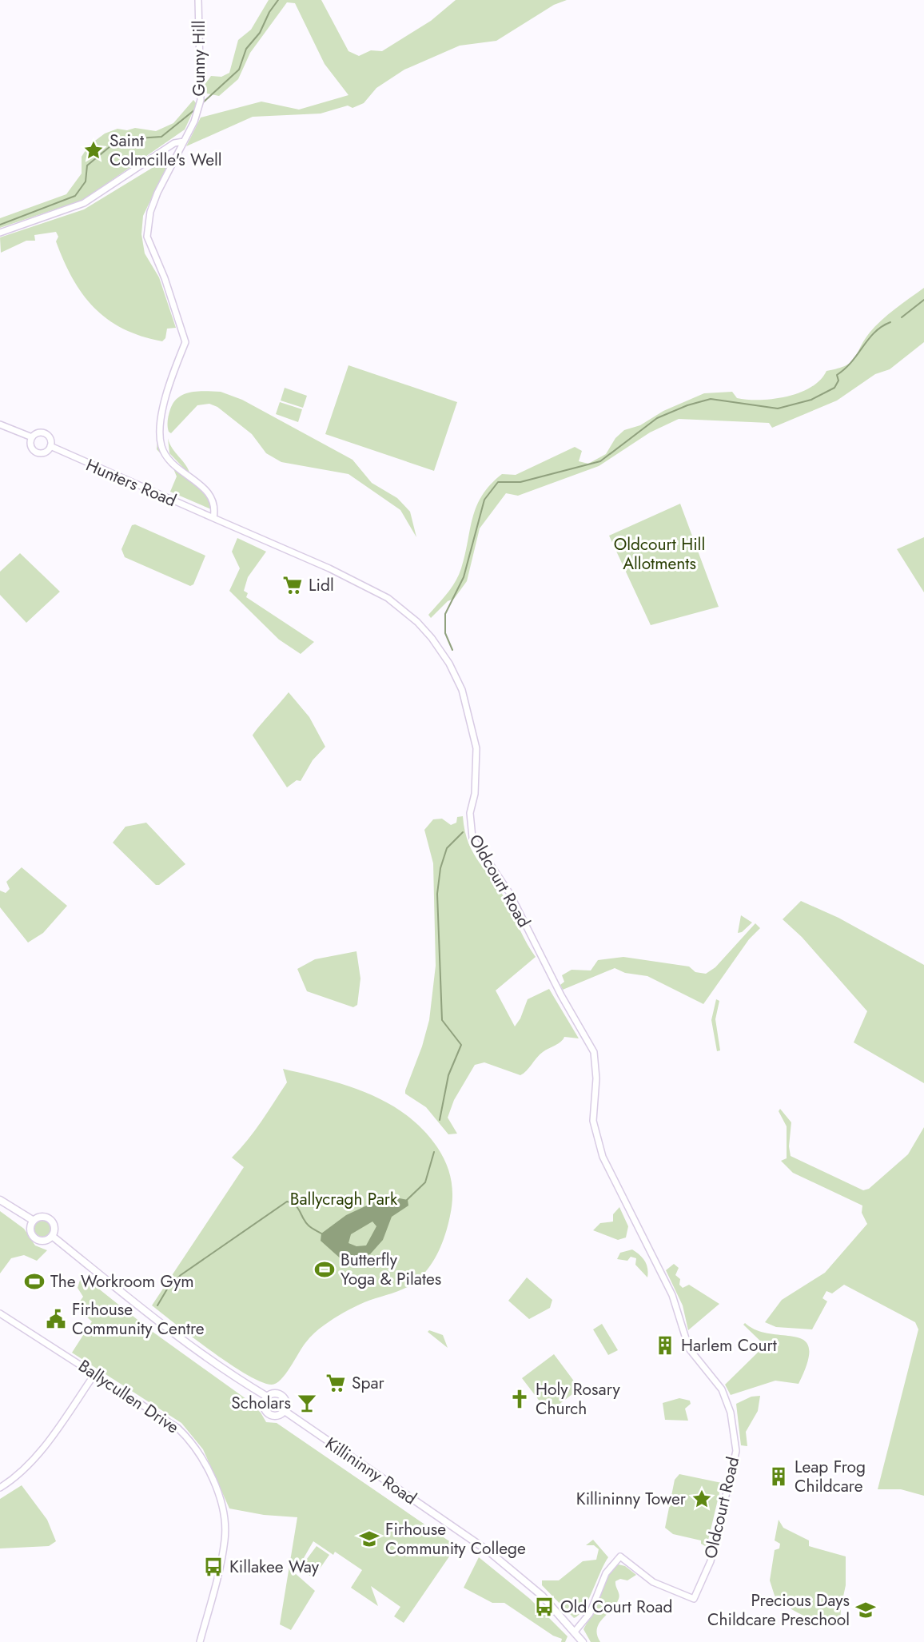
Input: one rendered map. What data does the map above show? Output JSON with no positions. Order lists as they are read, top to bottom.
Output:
{
  "streets": {
    "main road": ["Killininny Road"],
    "street": [
      "Gunny Hill",
      "Hunters Road",
      "Oldcourt Road",
      "Ballycullen Drive"
    ]
  },
  "crossings": [
    ["Hunters Road", "Oldcourt Road"],
    ["Oldcourt Road", "Killininny Road"]
  ],
  "parks": ["Oldcourt Hill Allotments", "Ballycragh Park"],
  "places": {
    "place": ["Saint Colmcille's Well", "Killininny Tower"],
    "supermarket": ["Lidl", "Spar"],
    "sports": ["Butterfly Yoga & Pilates", "The Workroom Gym"],
    "public building": ["Firhouse Community Centre"],
    "building": ["Harlem Court", "Leap Frog Childcare"],
    "church": ["Holy Rosary Church"],
    "bar": ["Scholars"],
    "school or university": ["Firhouse Community College", "Precious Days Childcare Preschool"],
    "bus stop": ["Killakee Way", "Old Court Road"]
  }
}
